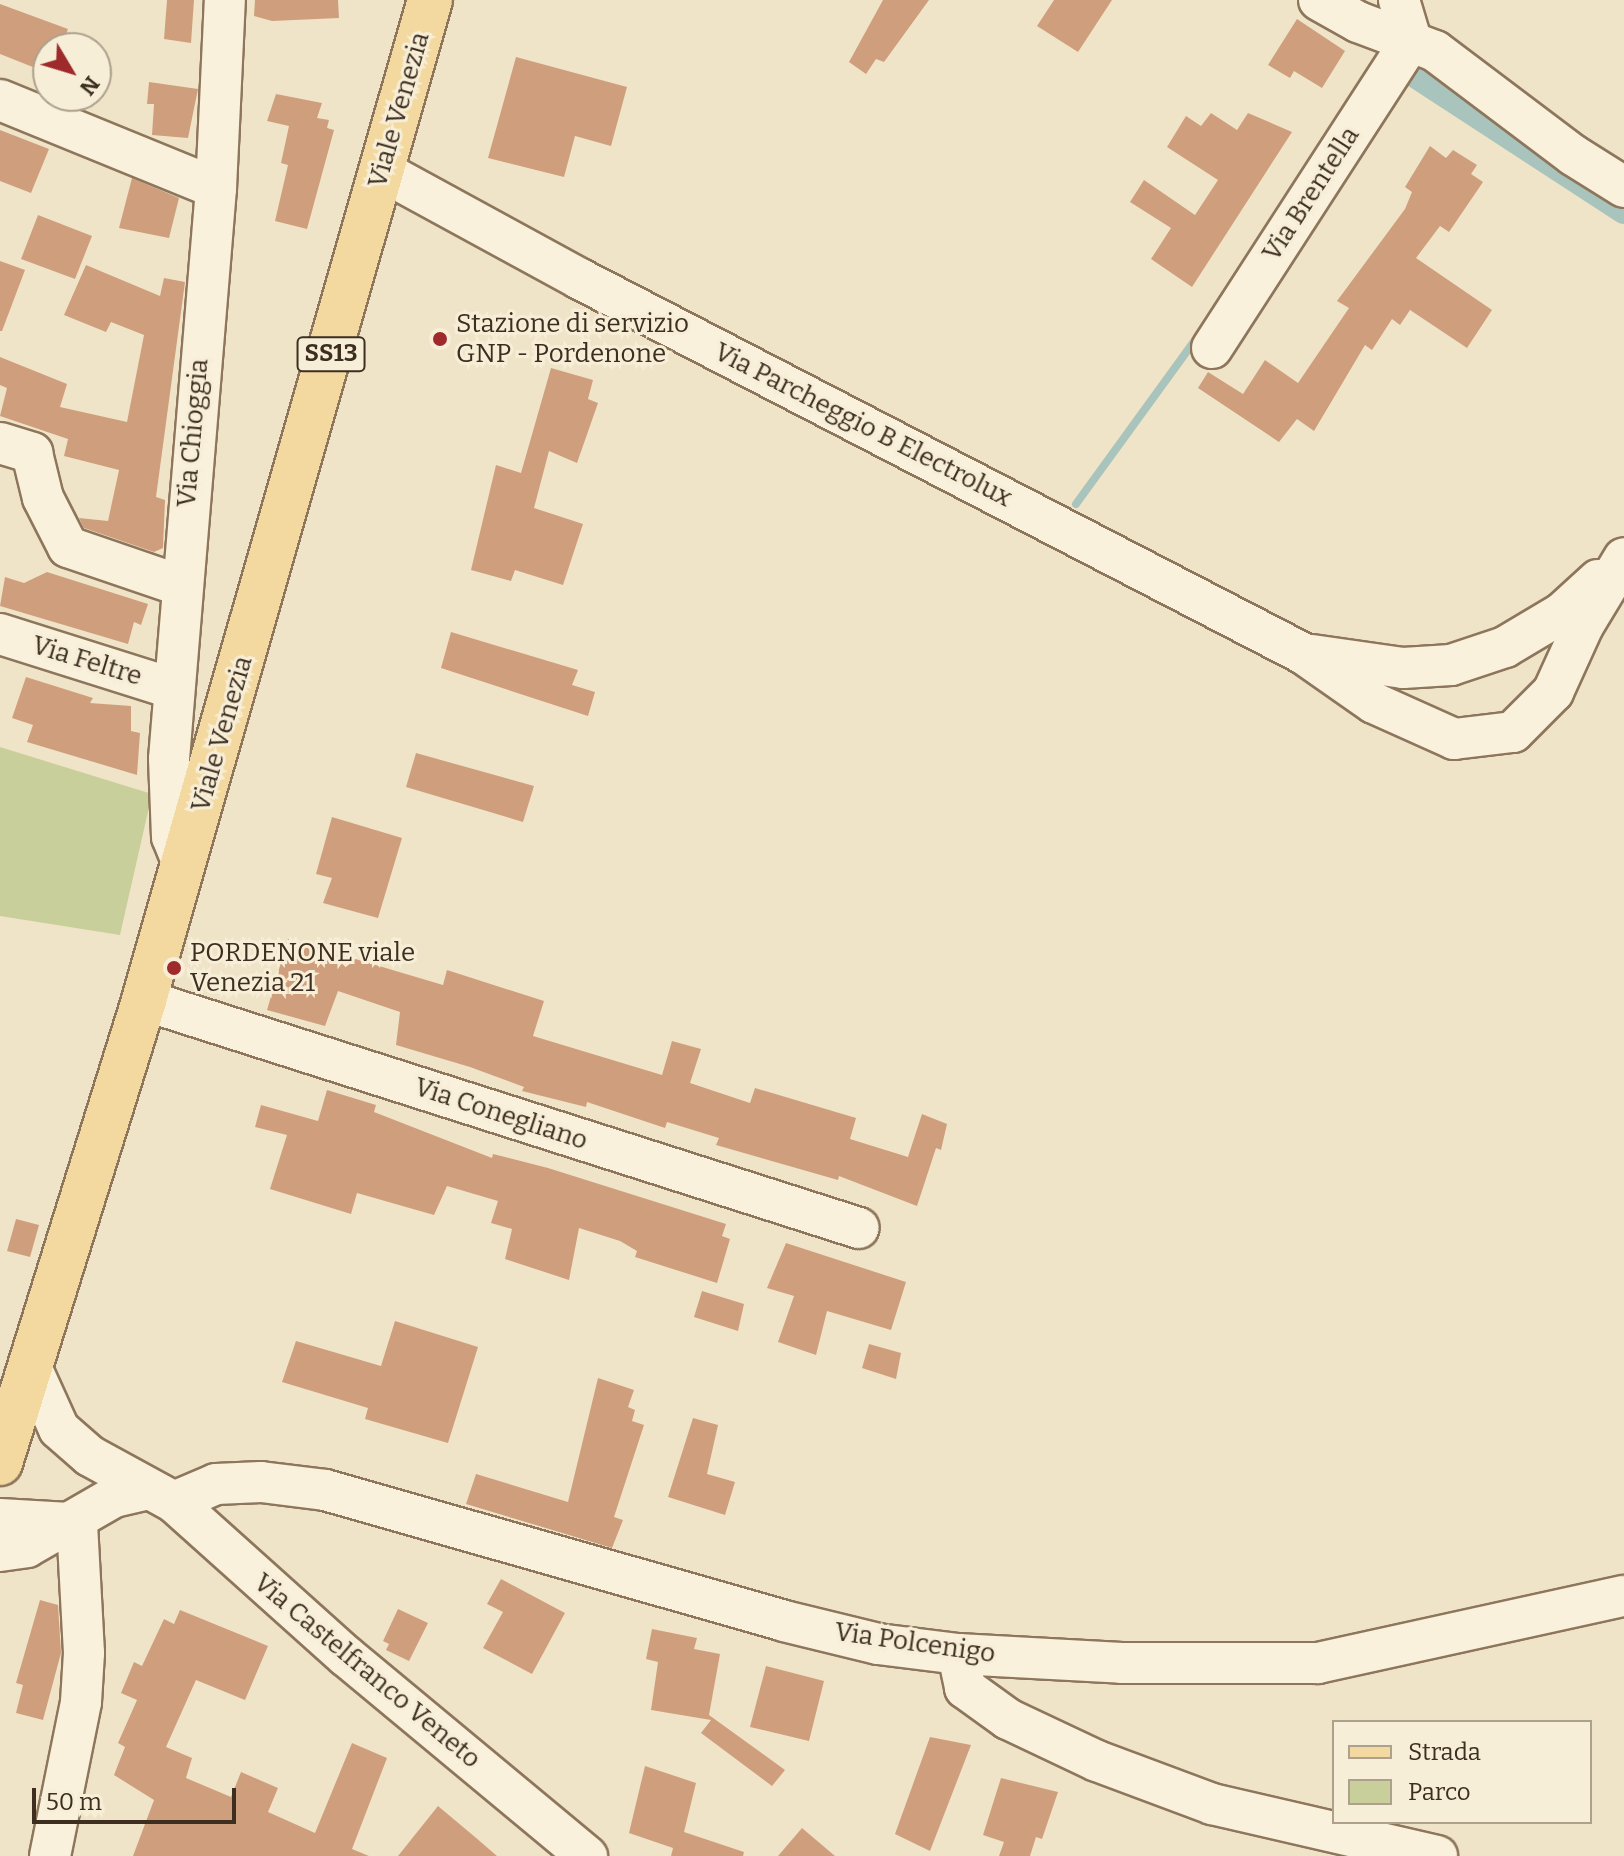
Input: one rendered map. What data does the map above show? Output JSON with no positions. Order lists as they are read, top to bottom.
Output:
{
  "streets": {
    "main road": ["Viale Venezia", "SS13"],
    "street": [
      "Via Brentella",
      "Via Parcheggio B Electrolux",
      "Via Chioggia",
      "Via Feltre",
      "Via Conegliano",
      "Via Polcenigo",
      "Via Castelfranco Veneto"
    ]
  },
  "crossings": [
    ["Viale Venezia", "Via Parcheggio B Electrolux"],
    ["Viale Venezia", "Via Chioggia"],
    ["Viale Venezia", "Via Conegliano"],
    ["Viale Venezia", "Via Castelfranco Veneto"],
    ["Via Chioggia", "Via Feltre"],
    ["Via Polcenigo", "Via Castelfranco Veneto"]
  ],
  "places": ["Stazione di servizio GNP - Pordenone", "PORDENONE viale Venezia 21"],
  "legend": ["Strada", "Parco"],
  "scale_bar": "50 m",
  "north": "bottom right"
}
